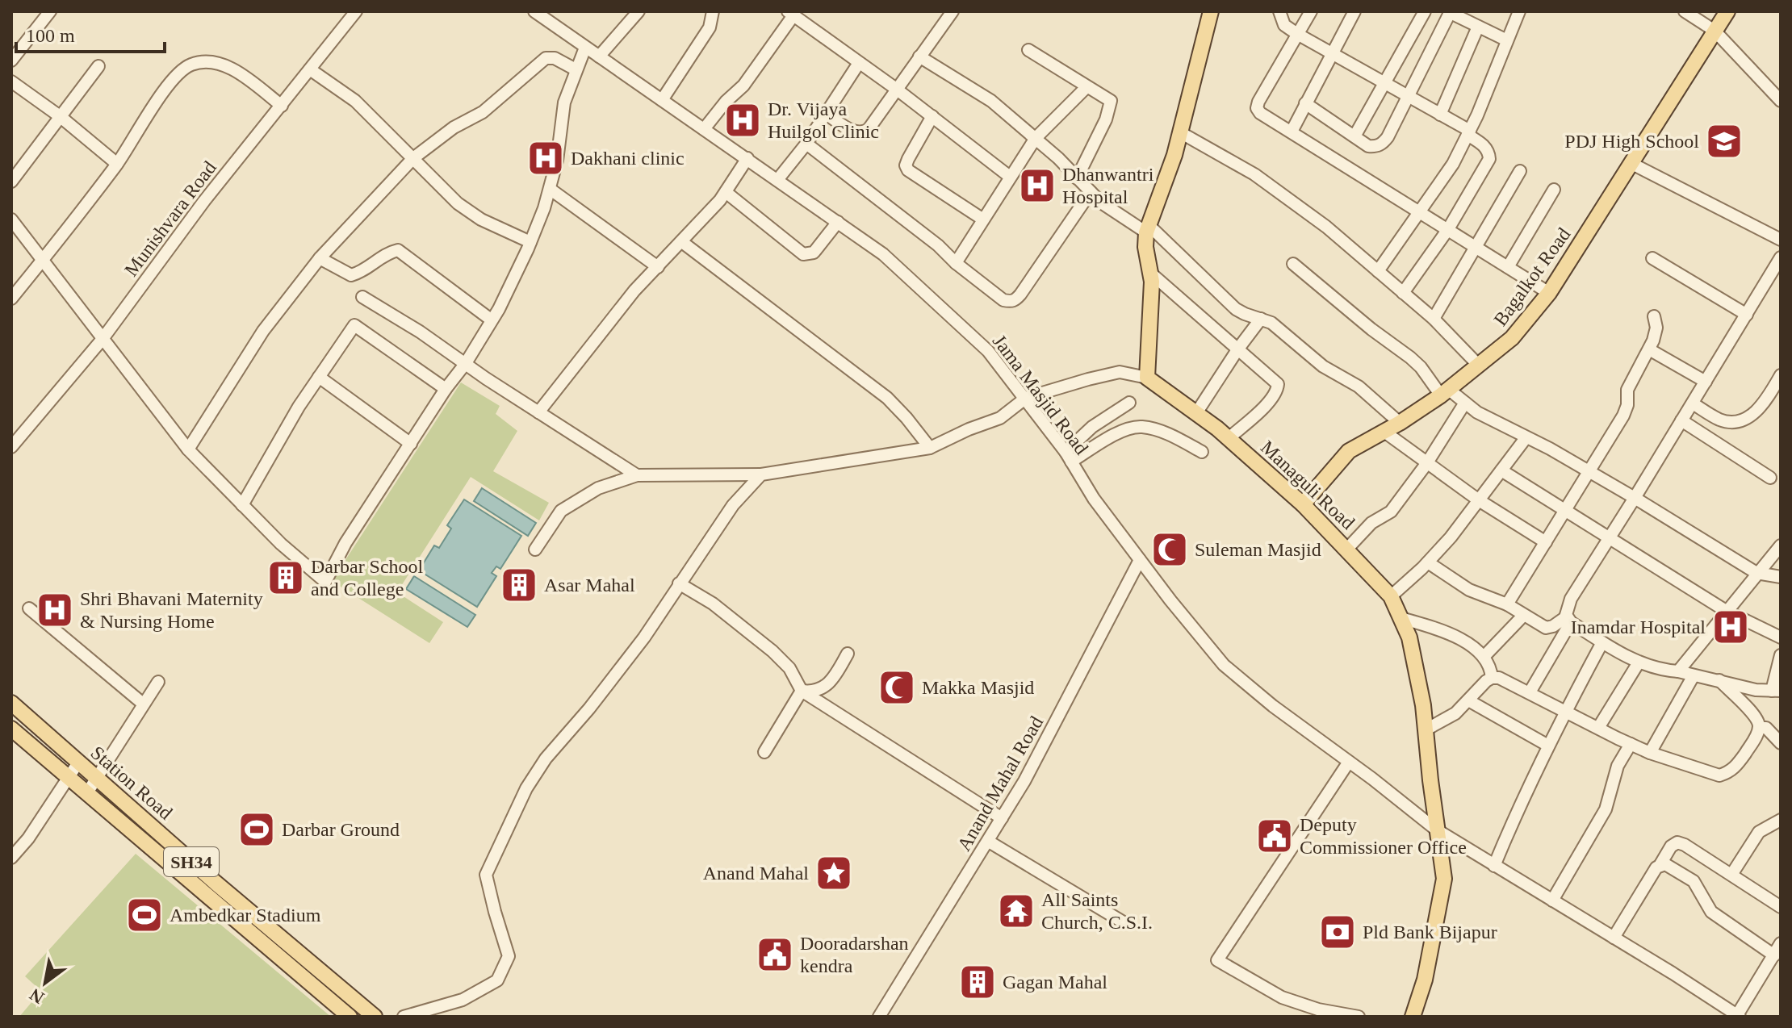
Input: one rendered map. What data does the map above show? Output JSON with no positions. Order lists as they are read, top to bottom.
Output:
{
  "streets": {
    "main road": [
      "Bagalkot Road",
      "Managuli Road",
      "Station Road",
      "SH34"
    ],
    "street": ["Munishvara Road", "Jama Masjid Road", "Anand Mahal Road"]
  },
  "crossings": [
    ["Bagalkot Road", "Managuli Road"],
    ["Jama Masjid Road", "Managuli Road"],
    ["Jama Masjid Road", "Anand Mahal Road"]
  ],
  "places": {
    "hospital": [
      "Dr. Vijaya Huilgol Clinic",
      "Dakhani clinic",
      "Dhanwantri Hospital",
      "Shri Bhavani Maternity & Nursing Home",
      "Inamdar Hospital"
    ],
    "school or university": ["PDJ High School"],
    "mosque": ["Suleman Masjid", "Makka Masjid"],
    "building": ["Darbar School and College", "Asar Mahal", "Gagan Mahal"],
    "sports": ["Darbar Ground", "Ambedkar Stadium"],
    "public building": ["Deputy Commissioner Office", "Dooradarshan kendra"],
    "place": ["Anand Mahal"],
    "temple": ["All Saints Church, C.S.I."],
    "bank": ["Pld Bank Bijapur"]
  },
  "scale_bar": "100 m",
  "north": "bottom left"
}
